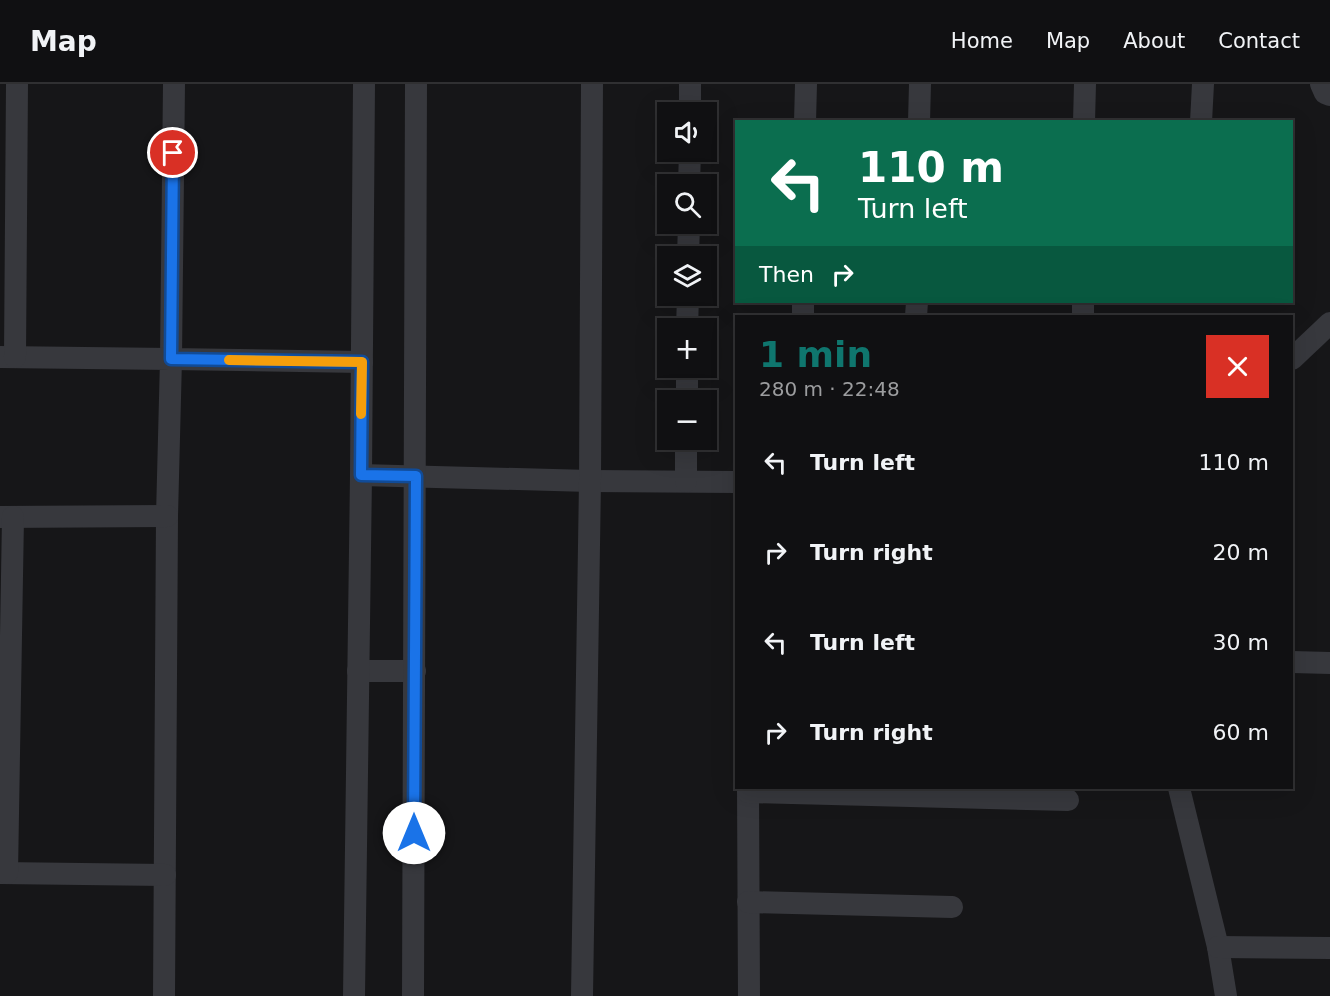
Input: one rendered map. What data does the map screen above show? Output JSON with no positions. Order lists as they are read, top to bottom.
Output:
{
  "page": {
    "header": "Map",
    "nav": [
      "Home",
      "Map",
      "About",
      "Contact"
    ],
    "map_buttons": ["+", "−"],
    "turn": ["110 m", "Turn left"],
    "then": "Then",
    "heading": ["1 min", "280 m · 22:48"],
    "list": [
      {
        "name": "Turn left",
        "value": "110 m"
      },
      {
        "name": "Turn right",
        "value": "20 m"
      },
      {
        "name": "Turn left",
        "value": "30 m"
      },
      {
        "name": "Turn right",
        "value": "60 m"
      }
    ]
  }
}
